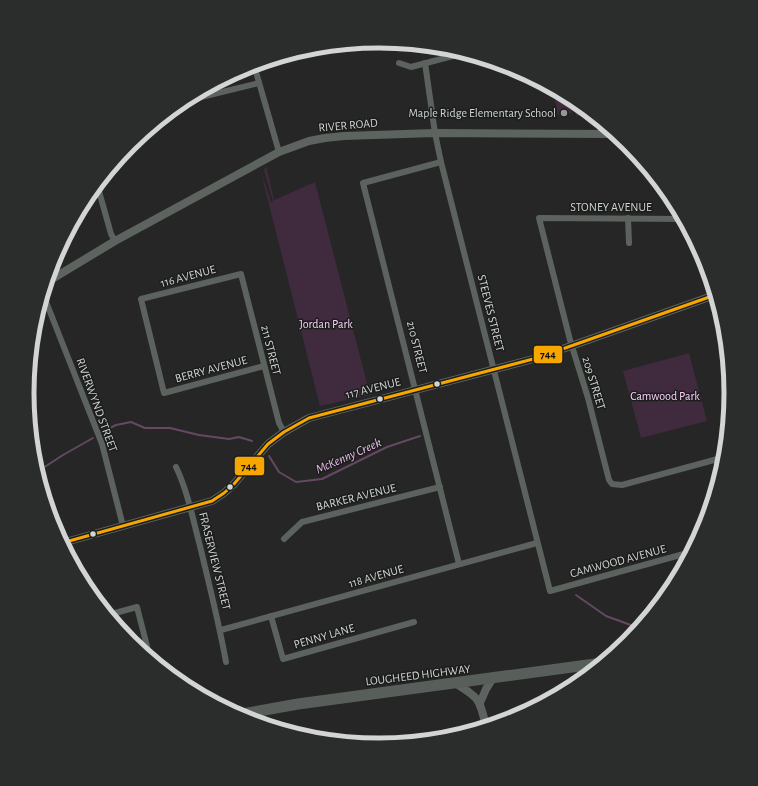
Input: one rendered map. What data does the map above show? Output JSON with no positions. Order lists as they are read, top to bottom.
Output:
{
  "streets": {
    "highway": ["LOUGHEED HIGHWAY"],
    "street": [
      "RIVER ROAD",
      "STONEY AVENUE",
      "116 AVENUE",
      "STEEVES STREET",
      "210 STREET",
      "211 STREET",
      "BERRY AVENUE",
      "209 STREET",
      "117 AVENUE",
      "RIVERWYND STREET",
      "BARKER AVENUE",
      "FRASERVIEW STREET",
      "CAMWOOD AVENUE",
      "118 AVENUE",
      "PENNY LANE"
    ]
  },
  "crossings": [
    ["RIVER ROAD", "STEEVES STREET"],
    ["STONEY AVENUE", "209 STREET"],
    ["116 AVENUE", "211 STREET"],
    ["116 AVENUE", "BERRY AVENUE"],
    ["STEEVES STREET", "210 STREET"],
    ["STEEVES STREET", "117 AVENUE"],
    ["STEEVES STREET", "CAMWOOD AVENUE"],
    ["STEEVES STREET", "118 AVENUE"],
    ["210 STREET", "117 AVENUE"],
    ["210 STREET", "BARKER AVENUE"],
    ["210 STREET", "118 AVENUE"],
    ["211 STREET", "BERRY AVENUE"],
    ["211 STREET", "117 AVENUE"],
    ["209 STREET", "117 AVENUE"],
    ["117 AVENUE", "RIVERWYND STREET"],
    ["117 AVENUE", "FRASERVIEW STREET"],
    ["FRASERVIEW STREET", "118 AVENUE"],
    ["118 AVENUE", "PENNY LANE"]
  ],
  "water": ["McKenny Creek"],
  "parks": ["Jordan Park", "Camwood Park"],
  "places": ["Maple Ridge Elementary School"],
  "lines": ["transit line 744"]
}
